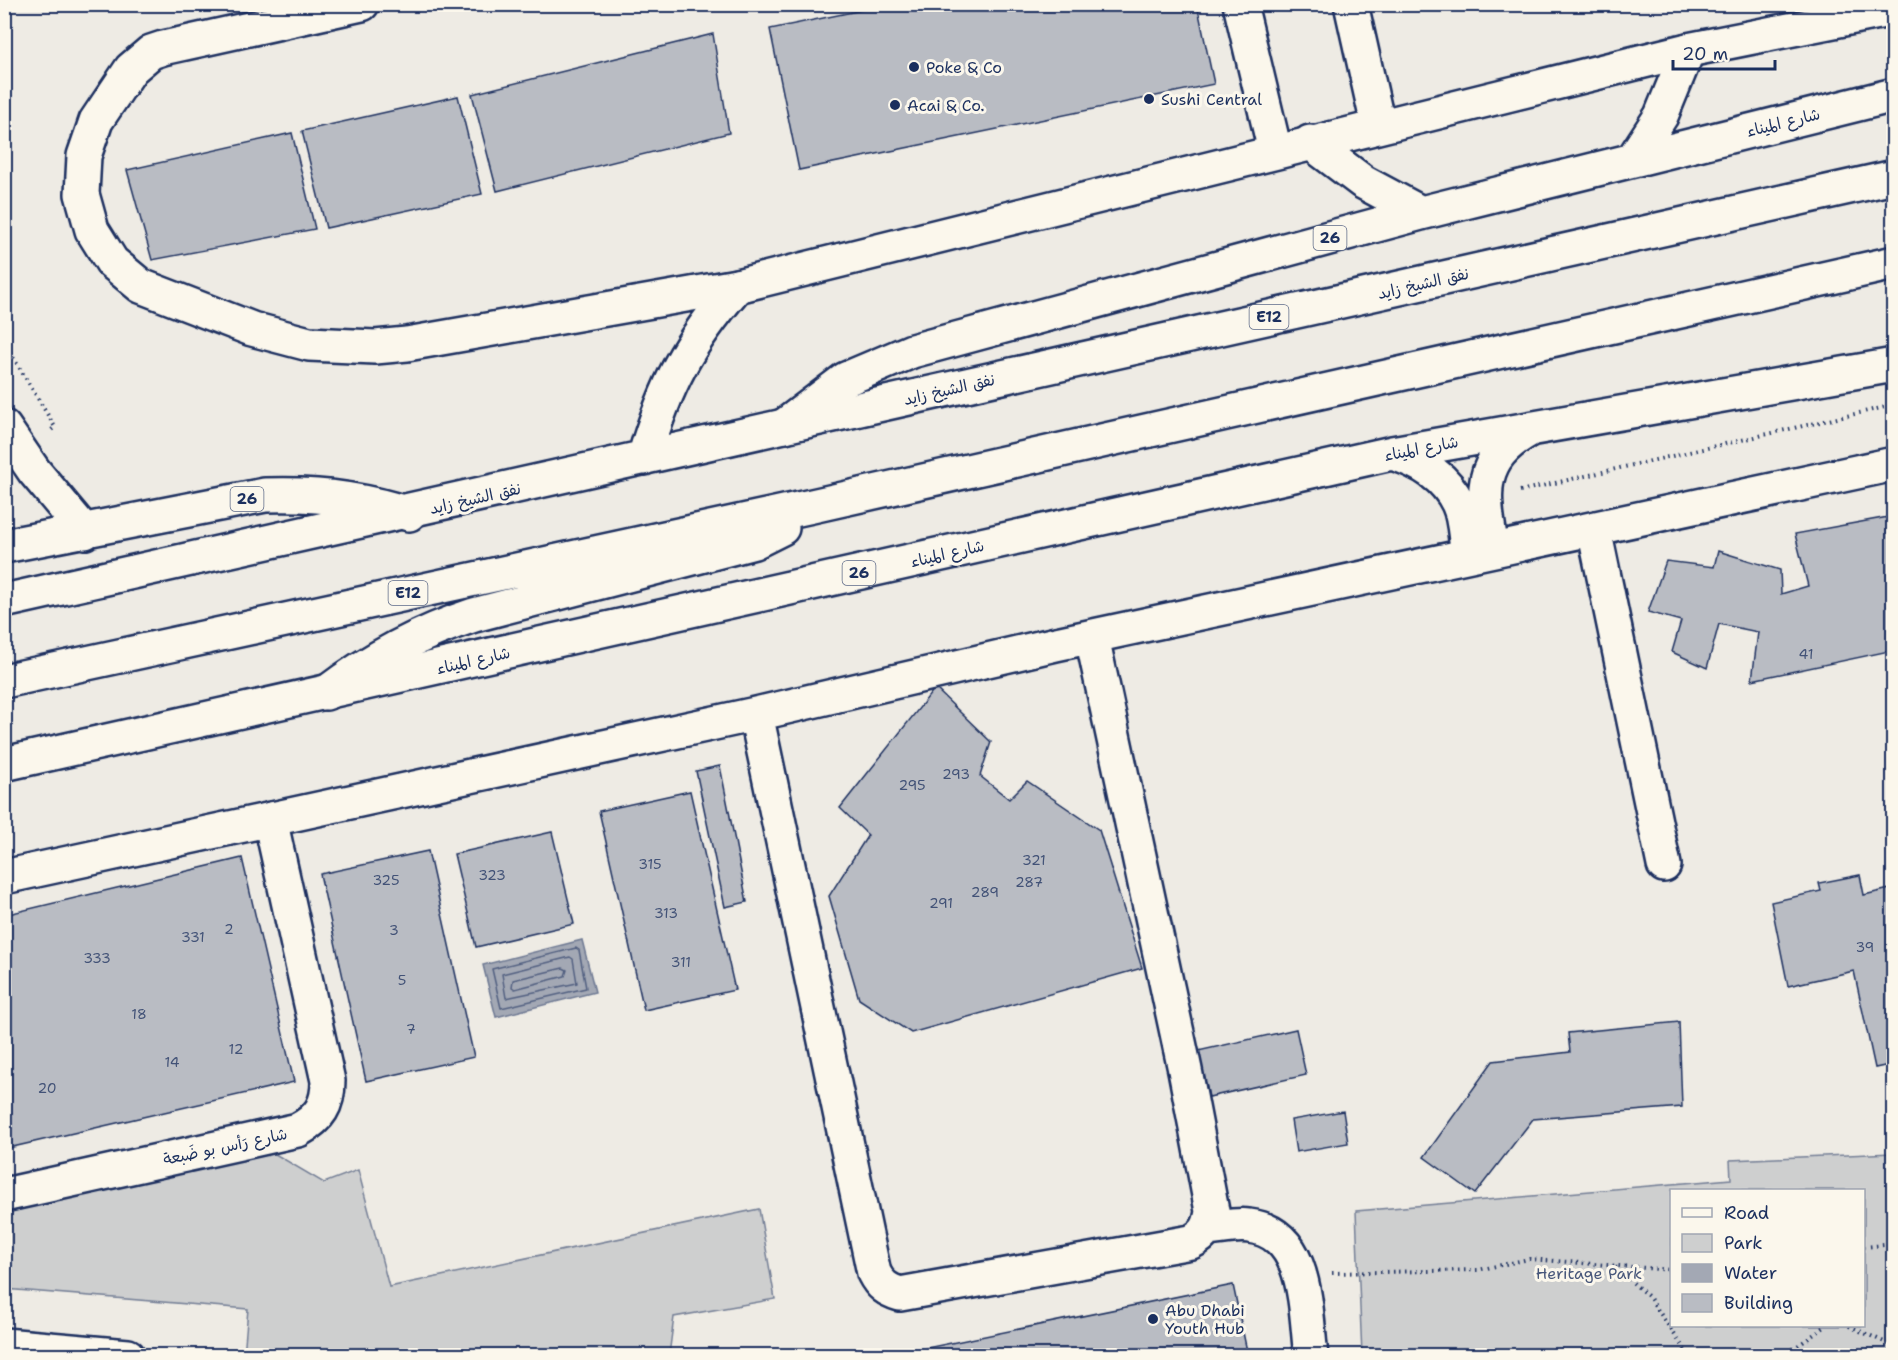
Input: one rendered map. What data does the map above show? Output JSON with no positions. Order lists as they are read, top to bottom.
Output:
{
  "streets": {
    "main road": [
      "شارع الميناء",
      "26",
      "نفق الشيخ زايد",
      "E12",
      "شارع رَأس بو ضَبعة"
    ]
  },
  "crossings": [
    ["شارع الميناء", "نفق الشيخ زايد"],
    ["26", "نفق الشيخ زايد"]
  ],
  "parks": ["Heritage Park"],
  "places": [
    "Poke & Co",
    "Sushi Central",
    "Acai & Co.",
    "Abu Dhabi Youth Hub"
  ],
  "house_numbers": [
    "41",
    "293",
    "295",
    "321",
    "315",
    "323",
    "325",
    "287",
    "289",
    "291",
    "313",
    "2",
    "3",
    "331",
    "39",
    "333",
    "311",
    "5",
    "18",
    "7",
    "12",
    "14",
    "20"
  ],
  "legend": [
    "Road",
    "Park",
    "Water",
    "Building"
  ],
  "scale_bar": "20 m"
}
